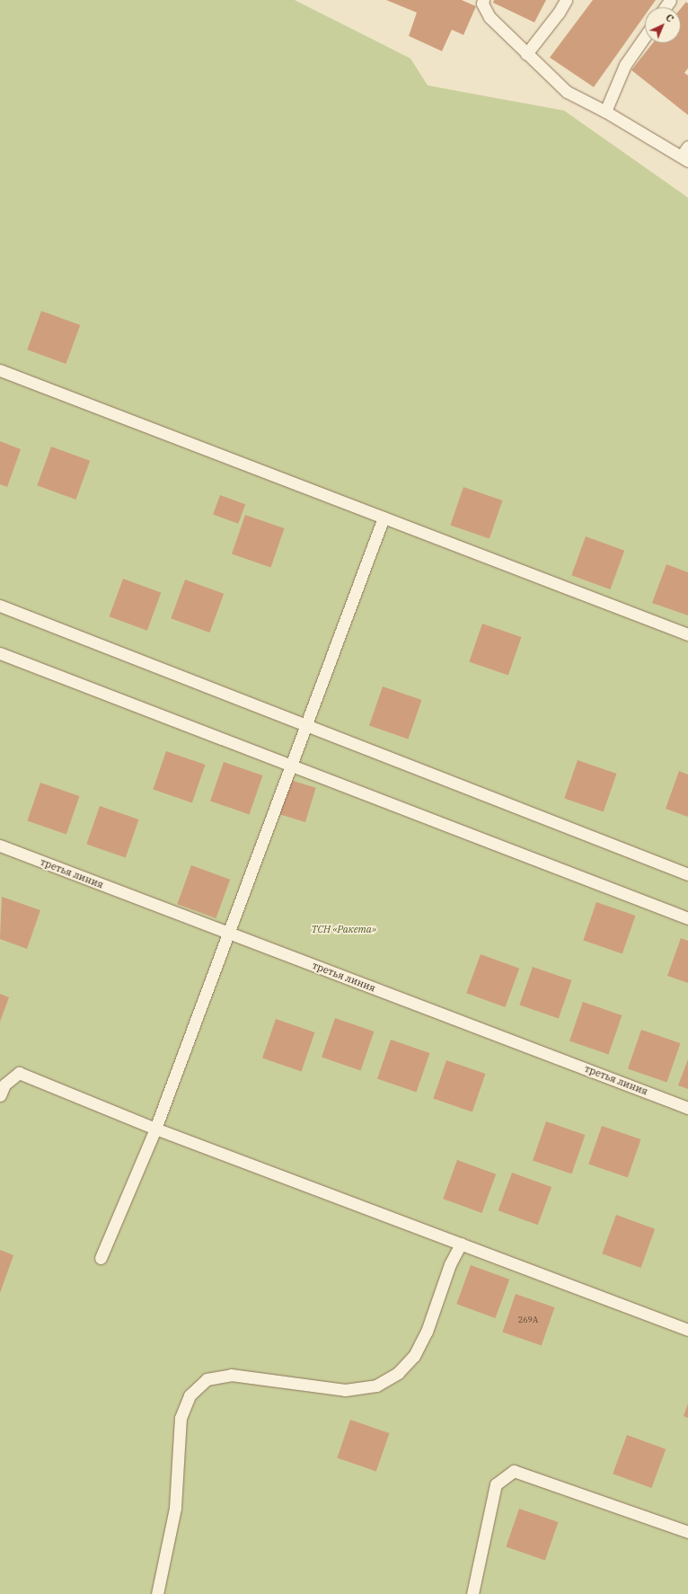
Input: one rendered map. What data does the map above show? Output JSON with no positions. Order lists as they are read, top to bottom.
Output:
{
  "streets": {
    "lane": ["третья линия"]
  },
  "parks": ["ТСН «Ракета»"],
  "house_numbers": ["269А"],
  "north": "top right"
}
